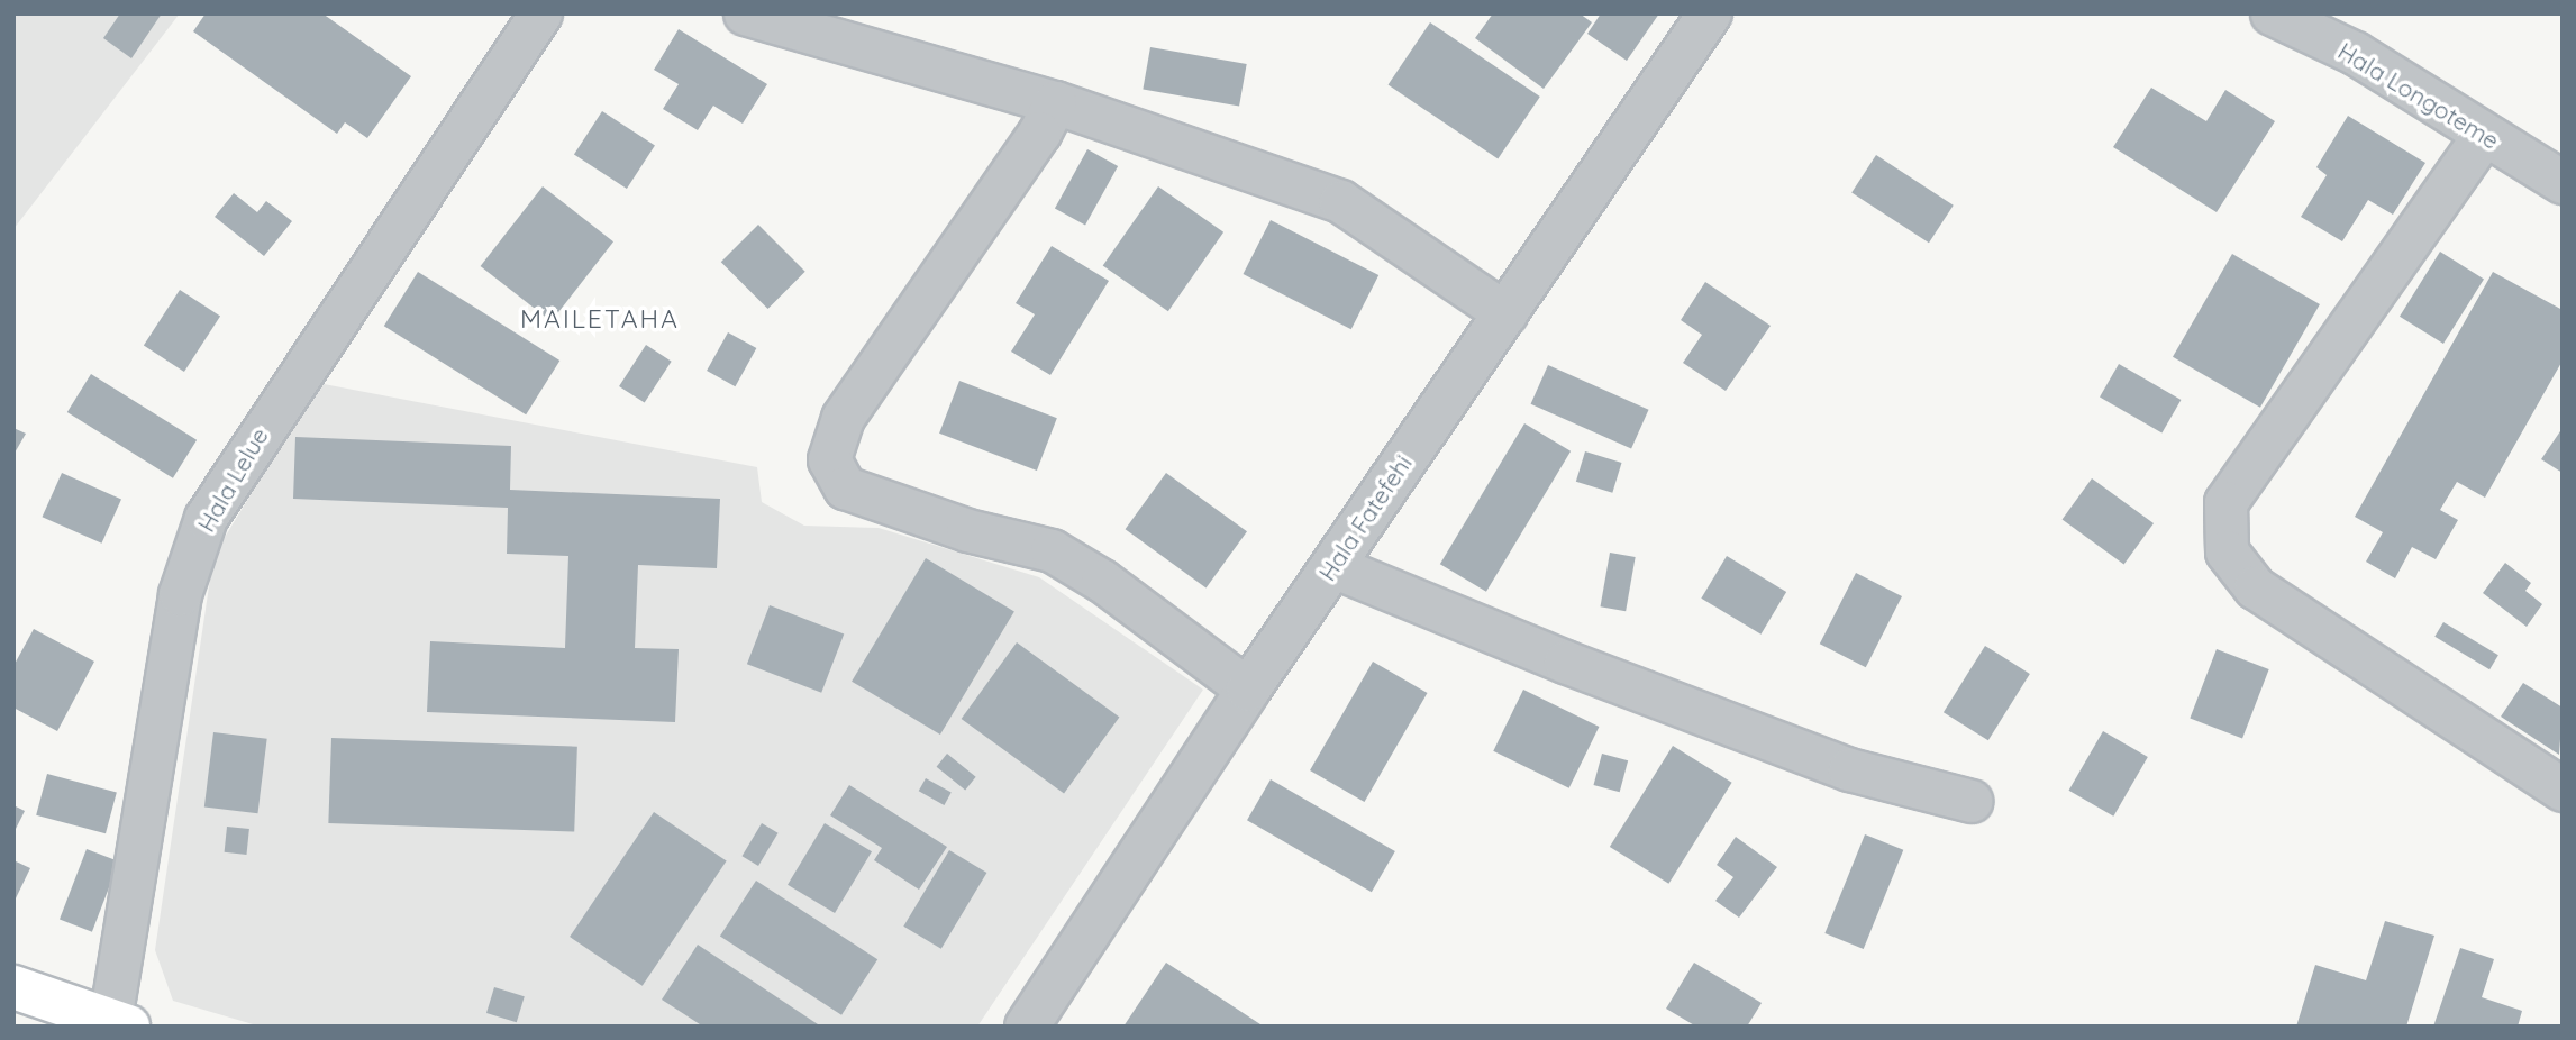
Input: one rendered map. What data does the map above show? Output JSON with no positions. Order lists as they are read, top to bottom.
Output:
{
  "streets": {
    "street": ["Hala Longoteme", "Hala Lelue", "Hala Fatefehi"]
  },
  "districts": ["MAILETAHA"]
}
